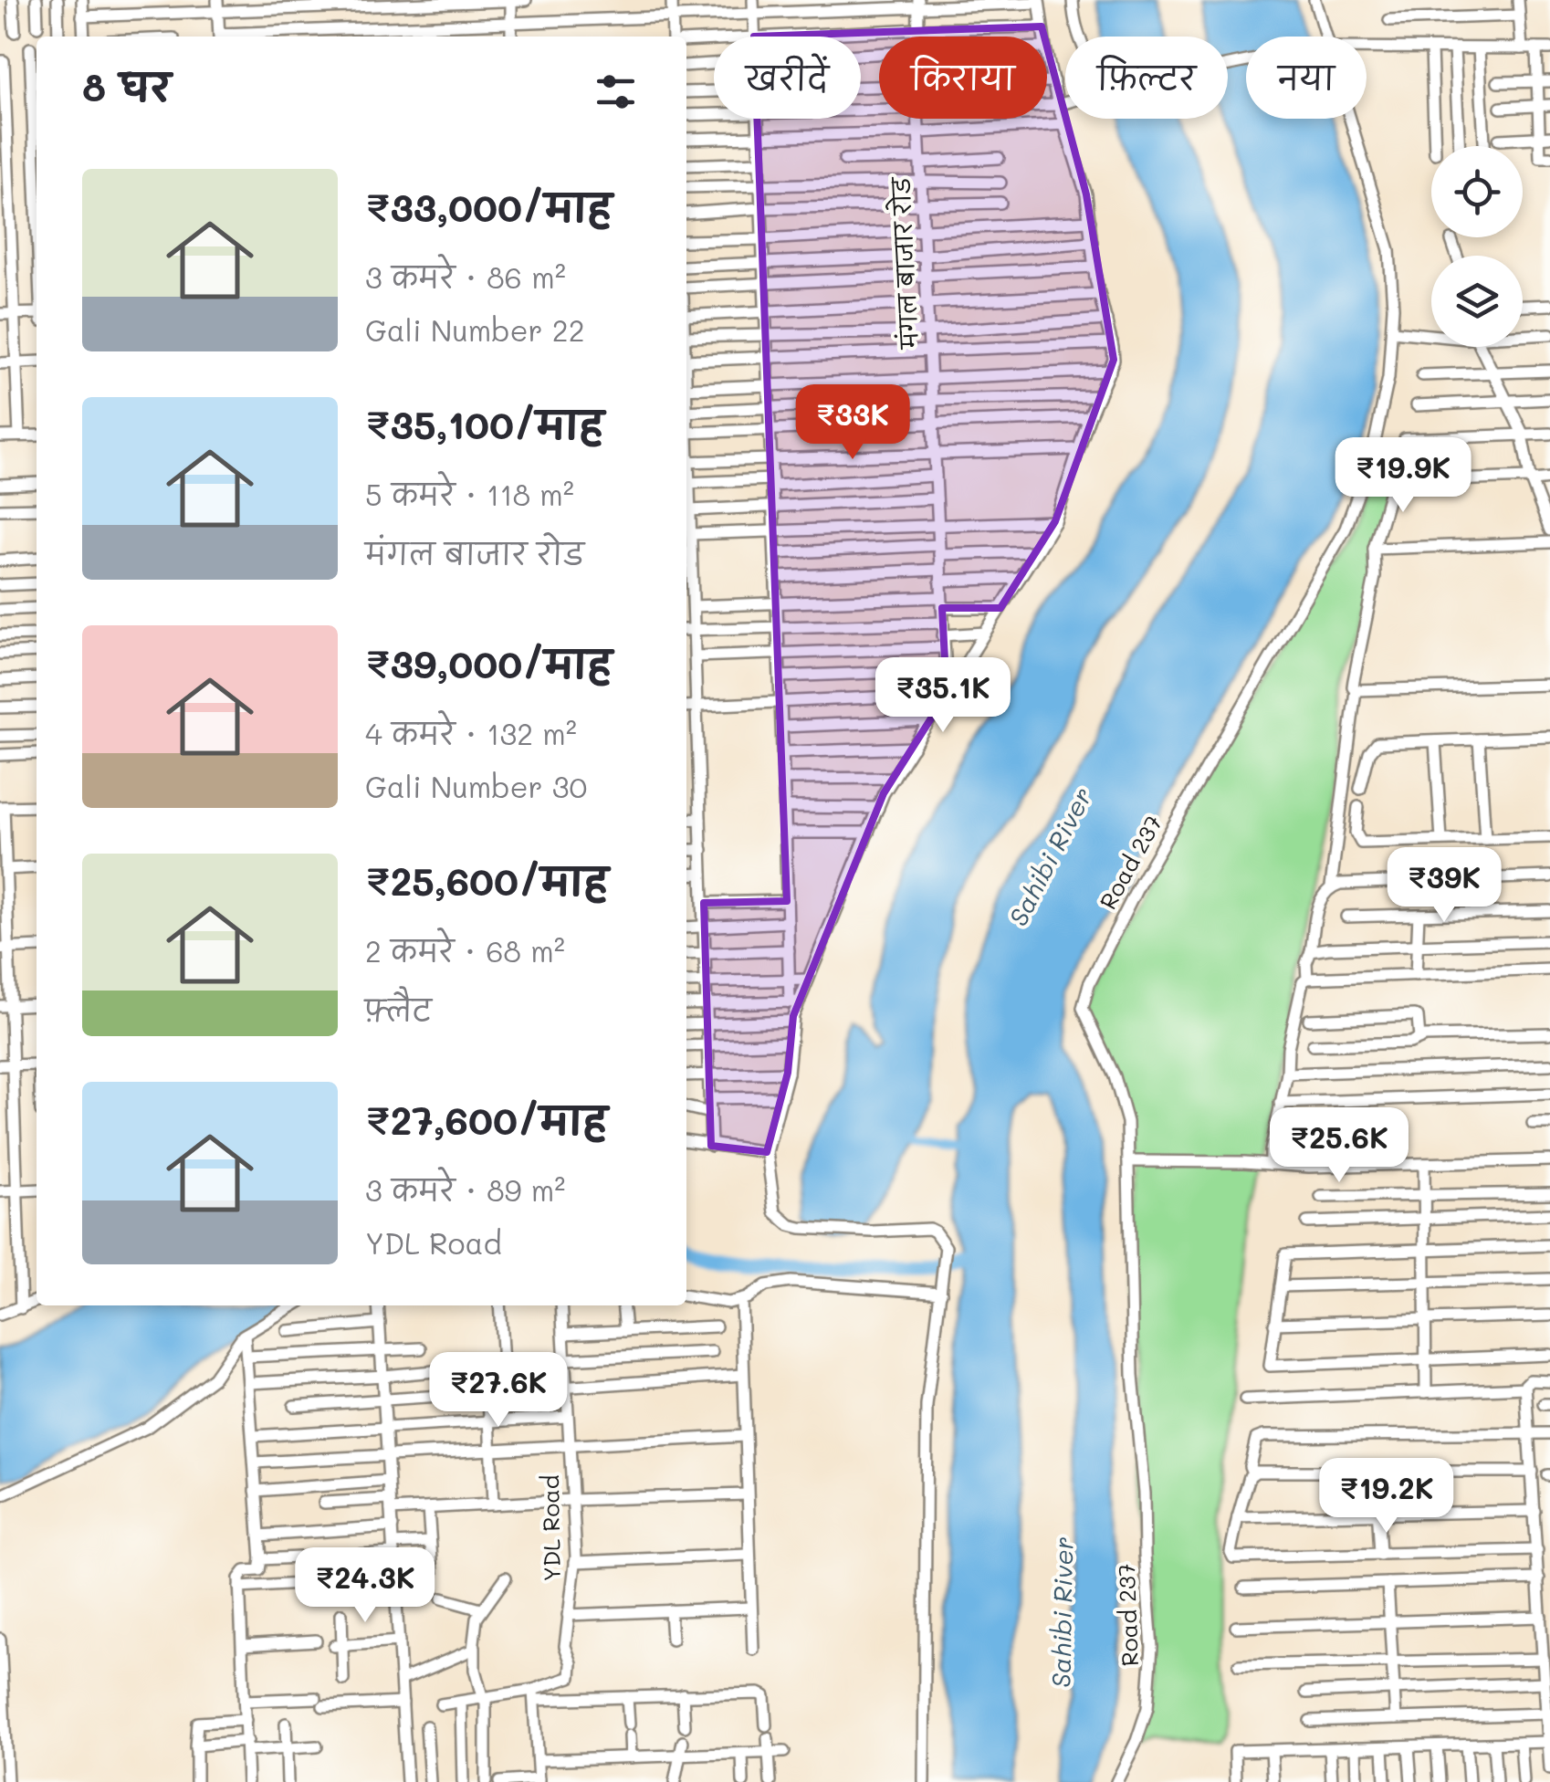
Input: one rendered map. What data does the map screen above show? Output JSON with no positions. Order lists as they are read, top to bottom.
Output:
{
  "streets": {
    "street": ["मंगल बाजार रोड", "Road 237", "YDL Road"]
  },
  "water": ["Sahibi River"],
  "page": {
    "chip": [
      "खरीदें",
      "किराया",
      "फ़िल्टर",
      "नया"
    ],
    "heading": "8 घर",
    "list": [
      {
        "name": "₹33,000/माह",
        "note": "3 कमरे · 86 m² · Gali Number 22"
      },
      {
        "name": "₹35,100/माह",
        "note": "5 कमरे · 118 m² · मंगल बाजार रोड"
      },
      {
        "name": "₹39,000/माह",
        "note": "4 कमरे · 132 m² · Gali Number 30"
      },
      {
        "name": "₹25,600/माह",
        "note": "2 कमरे · 68 m² · फ़्लैट"
      },
      {
        "name": "₹27,600/माह",
        "note": "3 कमरे · 89 m² · YDL Road"
      }
    ],
    "price": [
      "₹33K",
      "₹19.9K",
      "₹35.1K",
      "₹39K",
      "₹25.6K",
      "₹27.6K",
      "₹19.2K",
      "₹24.3K"
    ]
  }
}
